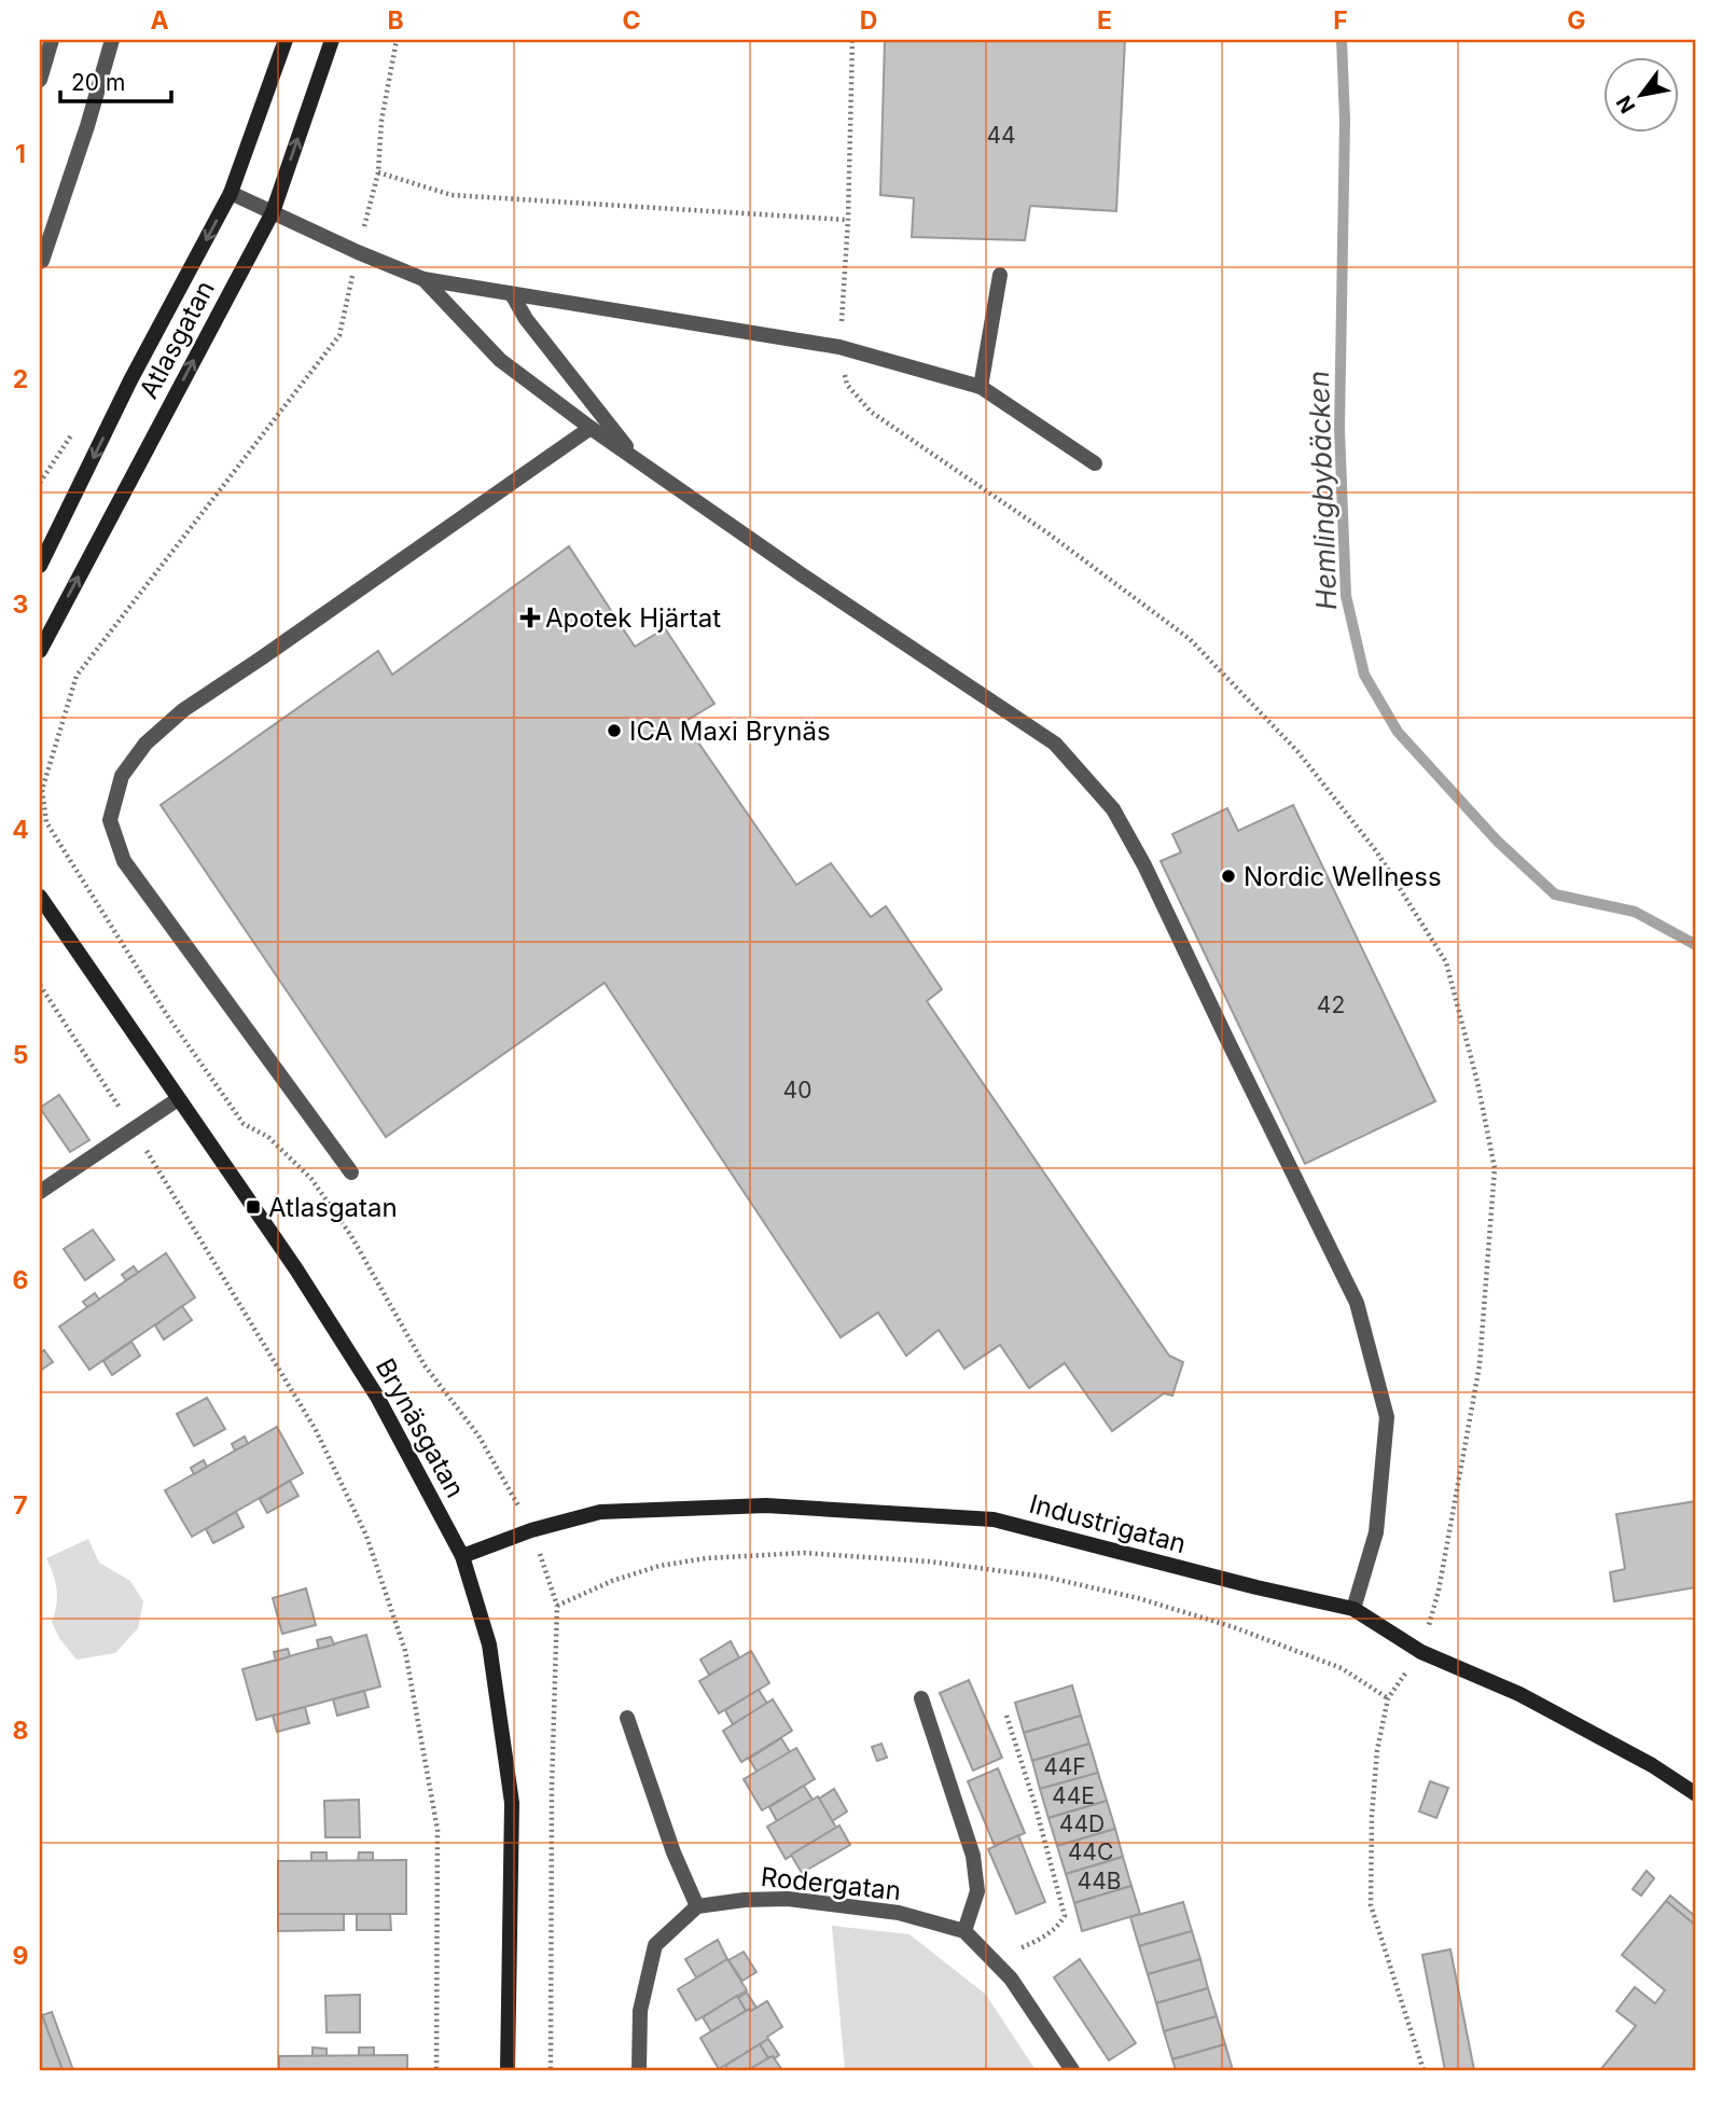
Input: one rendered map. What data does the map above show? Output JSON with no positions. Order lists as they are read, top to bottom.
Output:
{
  "streets": {
    "street": [
      "Atlasgatan",
      "Brynäsgatan",
      "Industrigatan",
      "Rodergatan"
    ]
  },
  "crossings": [
    ["Brynäsgatan", "Industrigatan"]
  ],
  "water": ["Hemlingbybäcken"],
  "places": {
    "health": ["Apotek Hjärtat"],
    "other": ["ICA Maxi Brynäs", "Nordic Wellness"],
    "transit": ["Atlasgatan"]
  },
  "house_numbers": [
    "44",
    "42",
    "40",
    "44F",
    "44E",
    "44D",
    "44C",
    "44B"
  ],
  "scale_bar": "20 m",
  "north": "bottom left",
  "grid": {
    "columns": [
      "A",
      "B",
      "C",
      "D",
      "E",
      "F",
      "G"
    ],
    "rows": [
      "1",
      "2",
      "3",
      "4",
      "5",
      "6",
      "7",
      "8",
      "9"
    ]
  }
}
